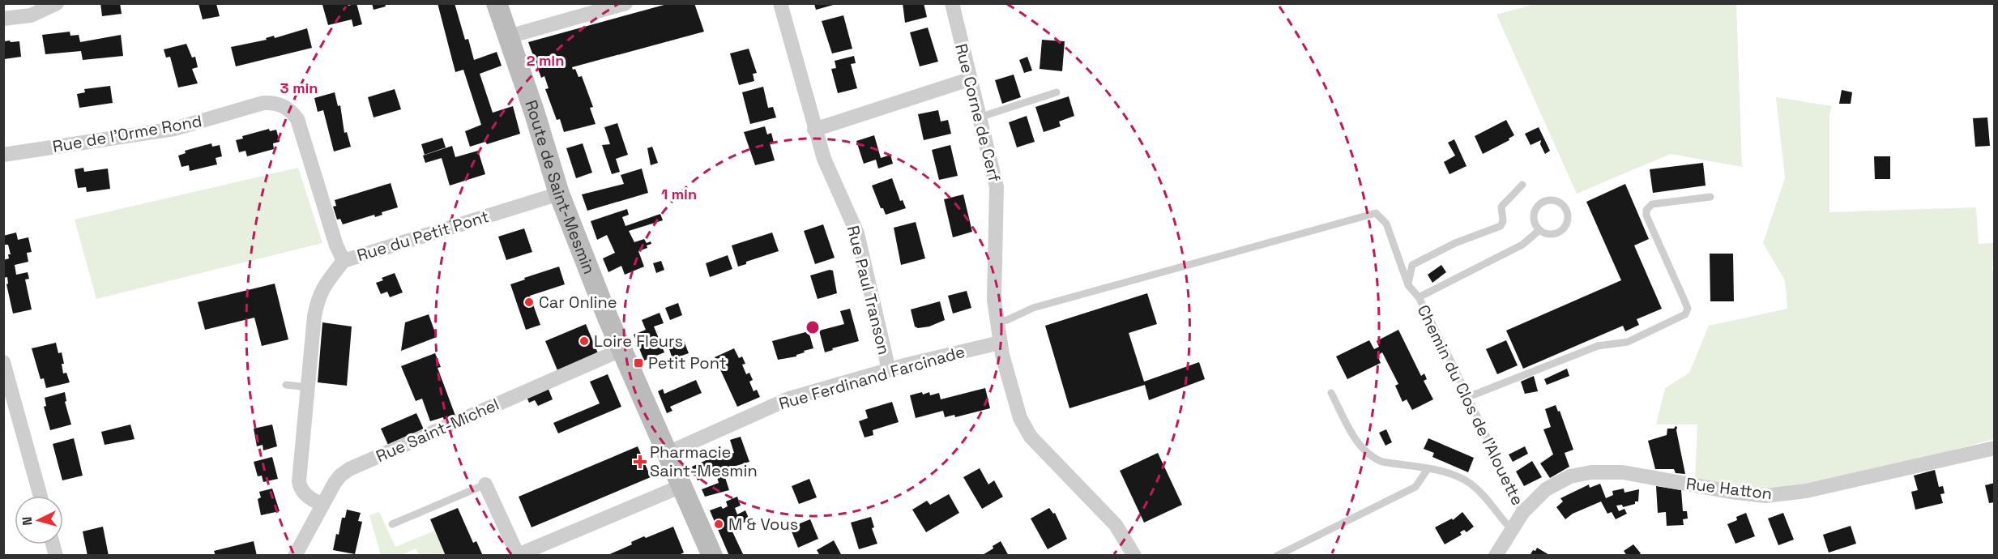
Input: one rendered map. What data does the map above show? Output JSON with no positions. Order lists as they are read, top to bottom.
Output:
{
  "streets": {
    "main road": ["Route de Saint-Mesmin"],
    "street": [
      "Rue Corne de Cerf",
      "Rue de l'Orme Rond",
      "Rue du Petit Pont",
      "Rue Paul Transon",
      "Rue Ferdinand Farcinade",
      "Rue Saint-Michel",
      "Rue Hatton"
    ],
    "lane": ["Chemin du Clos de l'Alouette"]
  },
  "crossings": [
    ["Rue Corne de Cerf", "Rue Ferdinand Farcinade"],
    ["Rue de l'Orme Rond", "Rue du Petit Pont"],
    ["Route de Saint-Mesmin", "Rue du Petit Pont"],
    ["Route de Saint-Mesmin", "Rue Ferdinand Farcinade"],
    ["Route de Saint-Mesmin", "Rue Saint-Michel"],
    ["Rue du Petit Pont", "Rue Saint-Michel"],
    ["Rue Paul Transon", "Rue Ferdinand Farcinade"],
    ["Chemin du Clos de l'Alouette", "Rue Hatton"]
  ],
  "places": {
    "other": ["Car Online", "Loire Fleurs", "M & Vous"],
    "transit": ["Petit Pont"],
    "health": ["Pharmacie Saint-Mesmin"]
  },
  "north": "left",
  "rings": ["2 min", "3 min", "1 min"]
}
